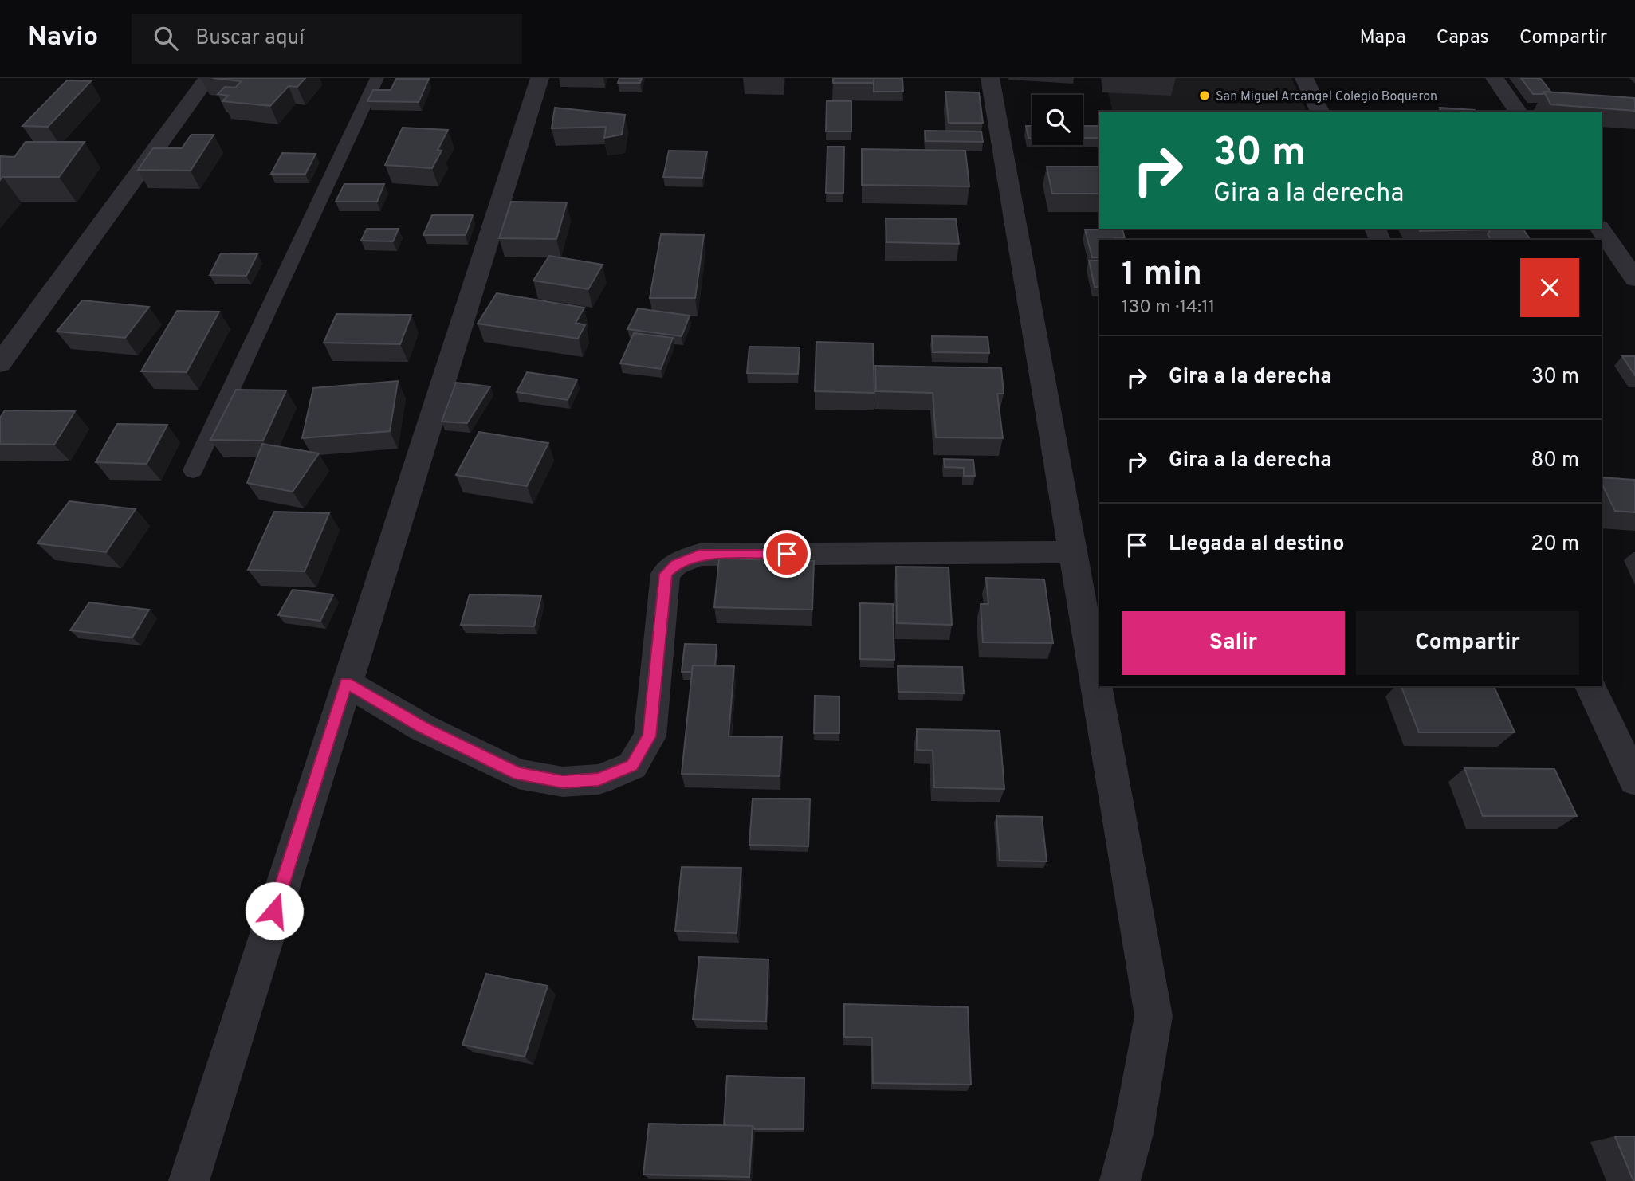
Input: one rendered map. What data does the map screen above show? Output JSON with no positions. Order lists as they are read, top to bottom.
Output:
{
  "places": ["San Miguel Arcangel Colegio Boqueron"],
  "page": {
    "header": "Navio",
    "search": "Buscar aquí",
    "nav": ["Mapa", "Capas", "Compartir"],
    "turn": ["30 m", "Gira a la derecha"],
    "heading": ["1 min", "130 m · 14:11"],
    "list": [
      {
        "name": "Gira a la derecha",
        "value": "30 m"
      },
      {
        "name": "Gira a la derecha",
        "value": "80 m"
      },
      {
        "name": "Llegada al destino",
        "value": "20 m"
      }
    ],
    "buttons": ["Salir", "Compartir"]
  }
}
